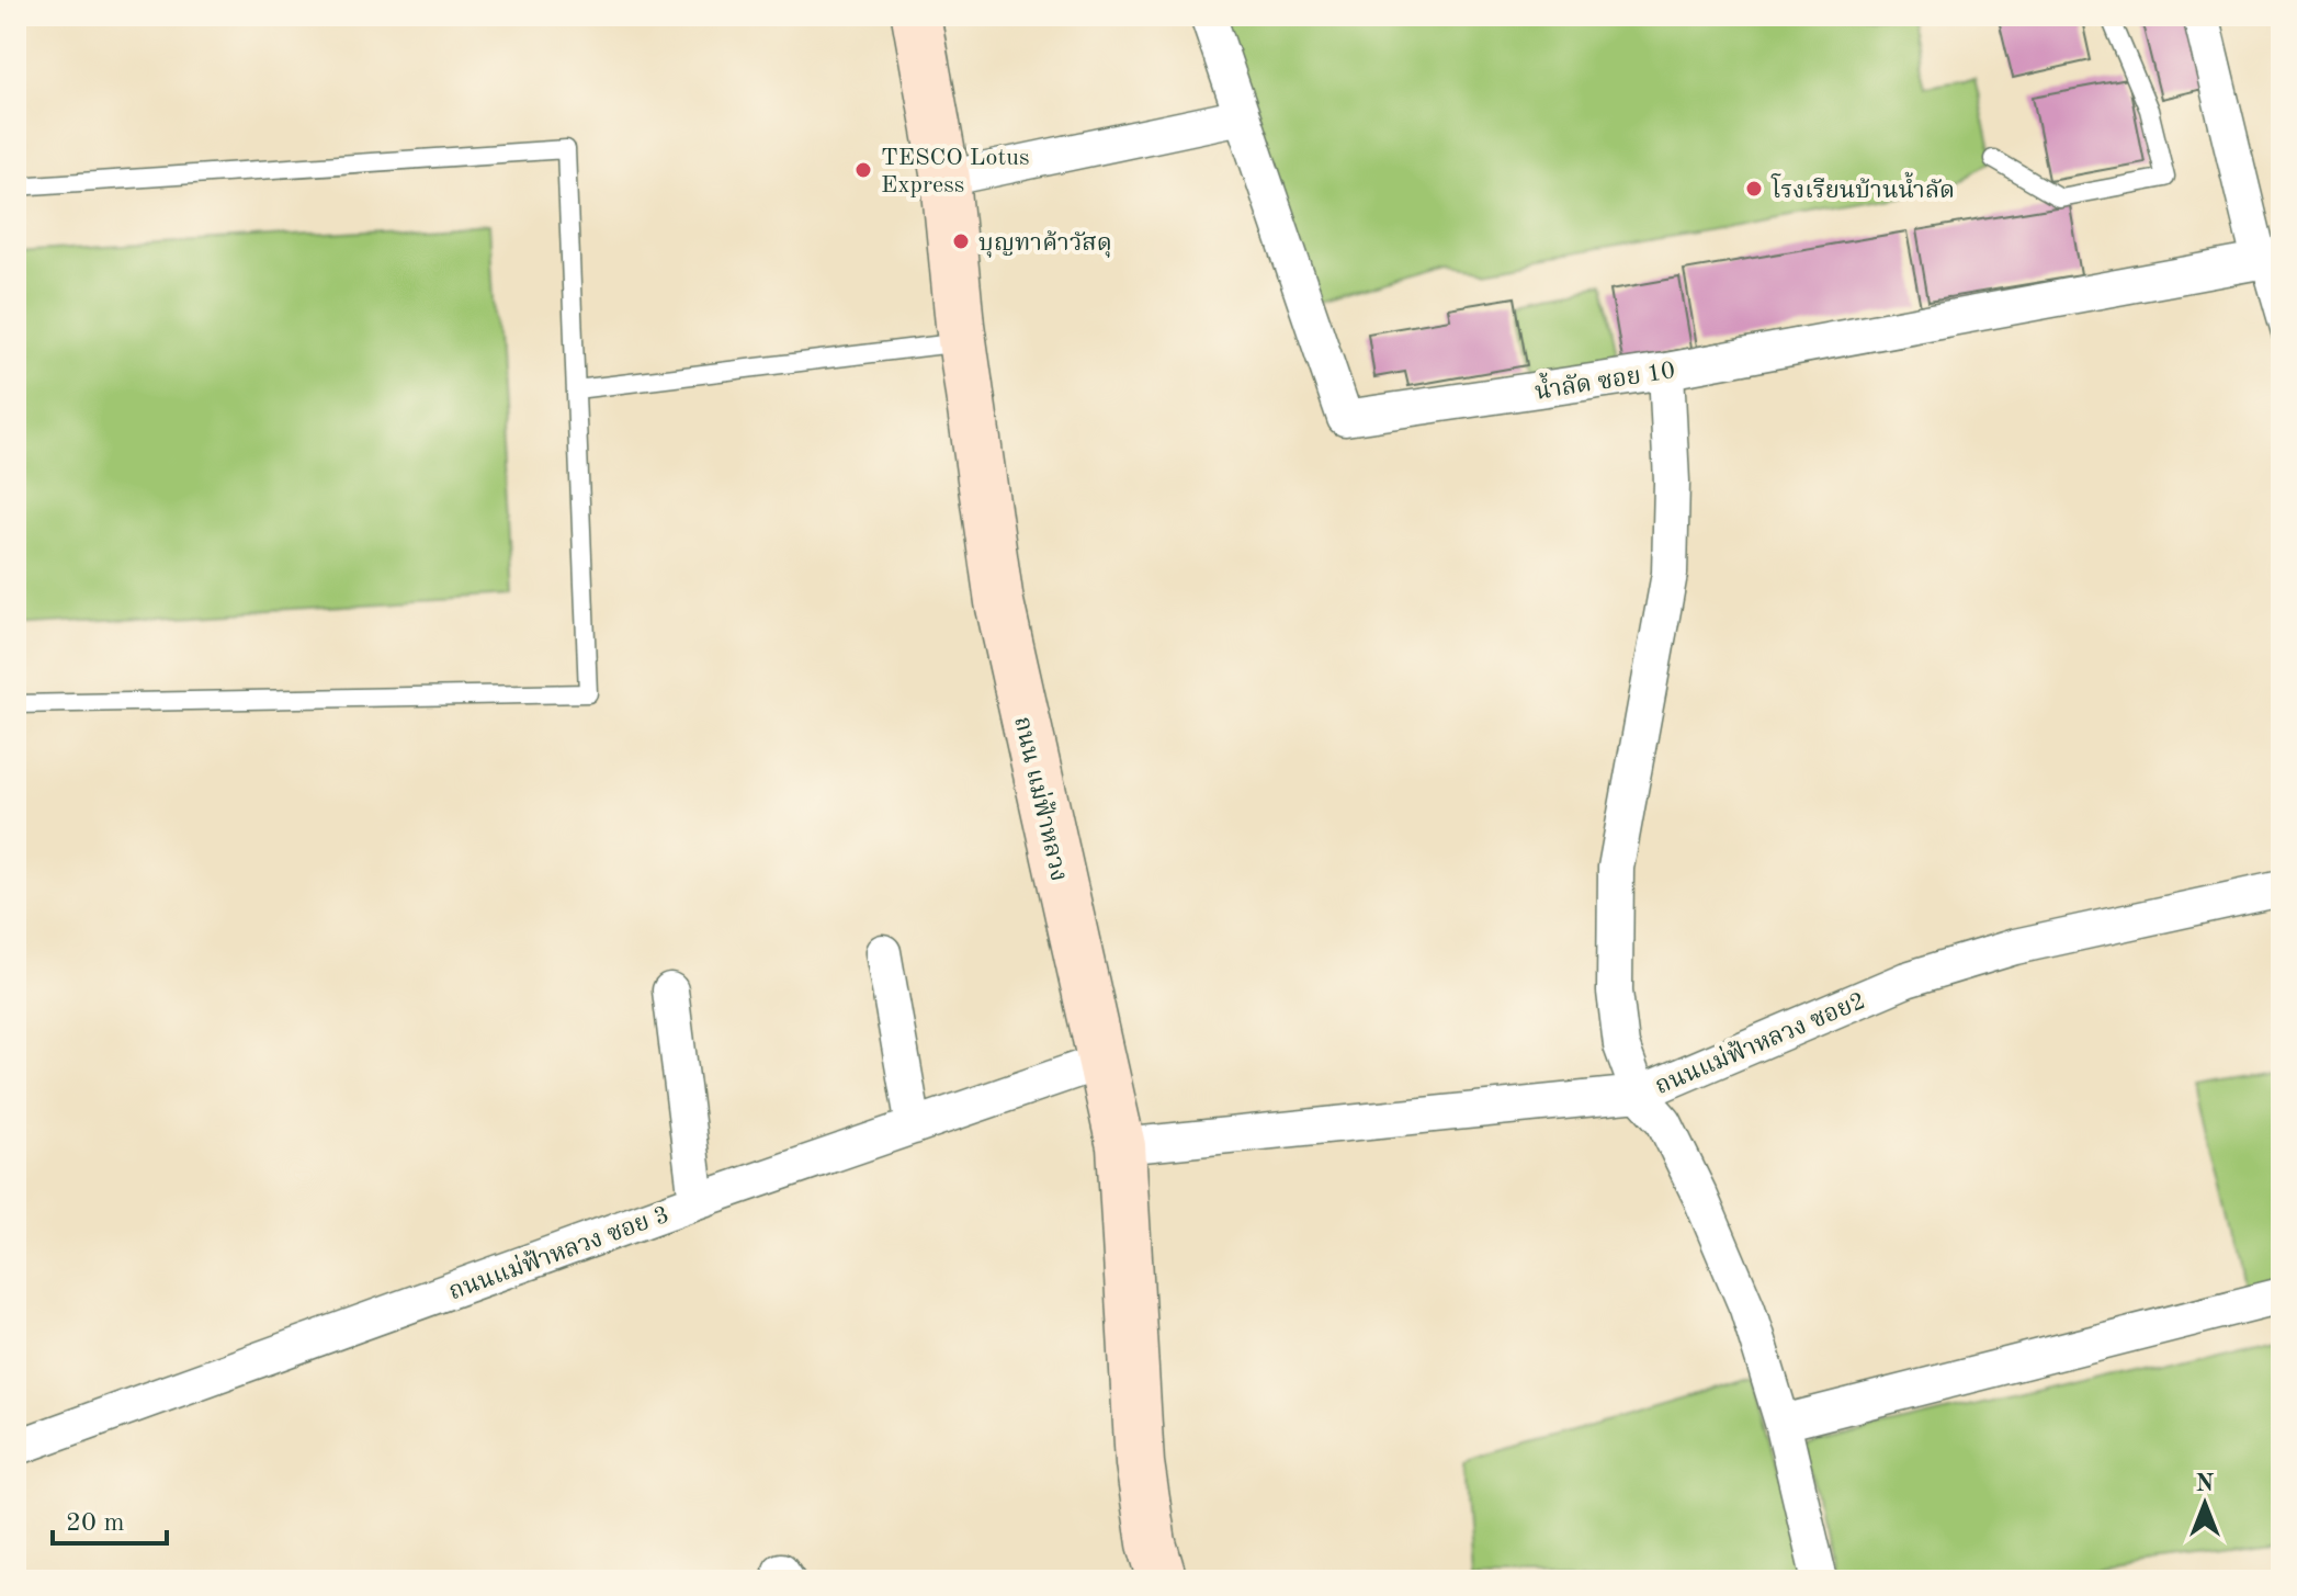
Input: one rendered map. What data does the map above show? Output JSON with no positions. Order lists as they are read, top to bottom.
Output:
{
  "streets": {
    "street": [
      "น้ำลัด ซอย 10",
      "ถนน แม่ฟ้าหลวง",
      "ถนนแม่ฟ้าหลวง ซอย2",
      "ถนนแม่ฟ้าหลวง ซอย 3"
    ]
  },
  "crossings": [
    ["ถนน แม่ฟ้าหลวง", "ถนนแม่ฟ้าหลวง ซอย2"],
    ["ถนน แม่ฟ้าหลวง", "ถนนแม่ฟ้าหลวง ซอย 3"]
  ],
  "places": ["TESCO Lotus Express", "โรงเรียนบ้านน้ำลัด", "บุญทาค้าวัสดุ"],
  "scale_bar": "20 m",
  "north": "top"
}
